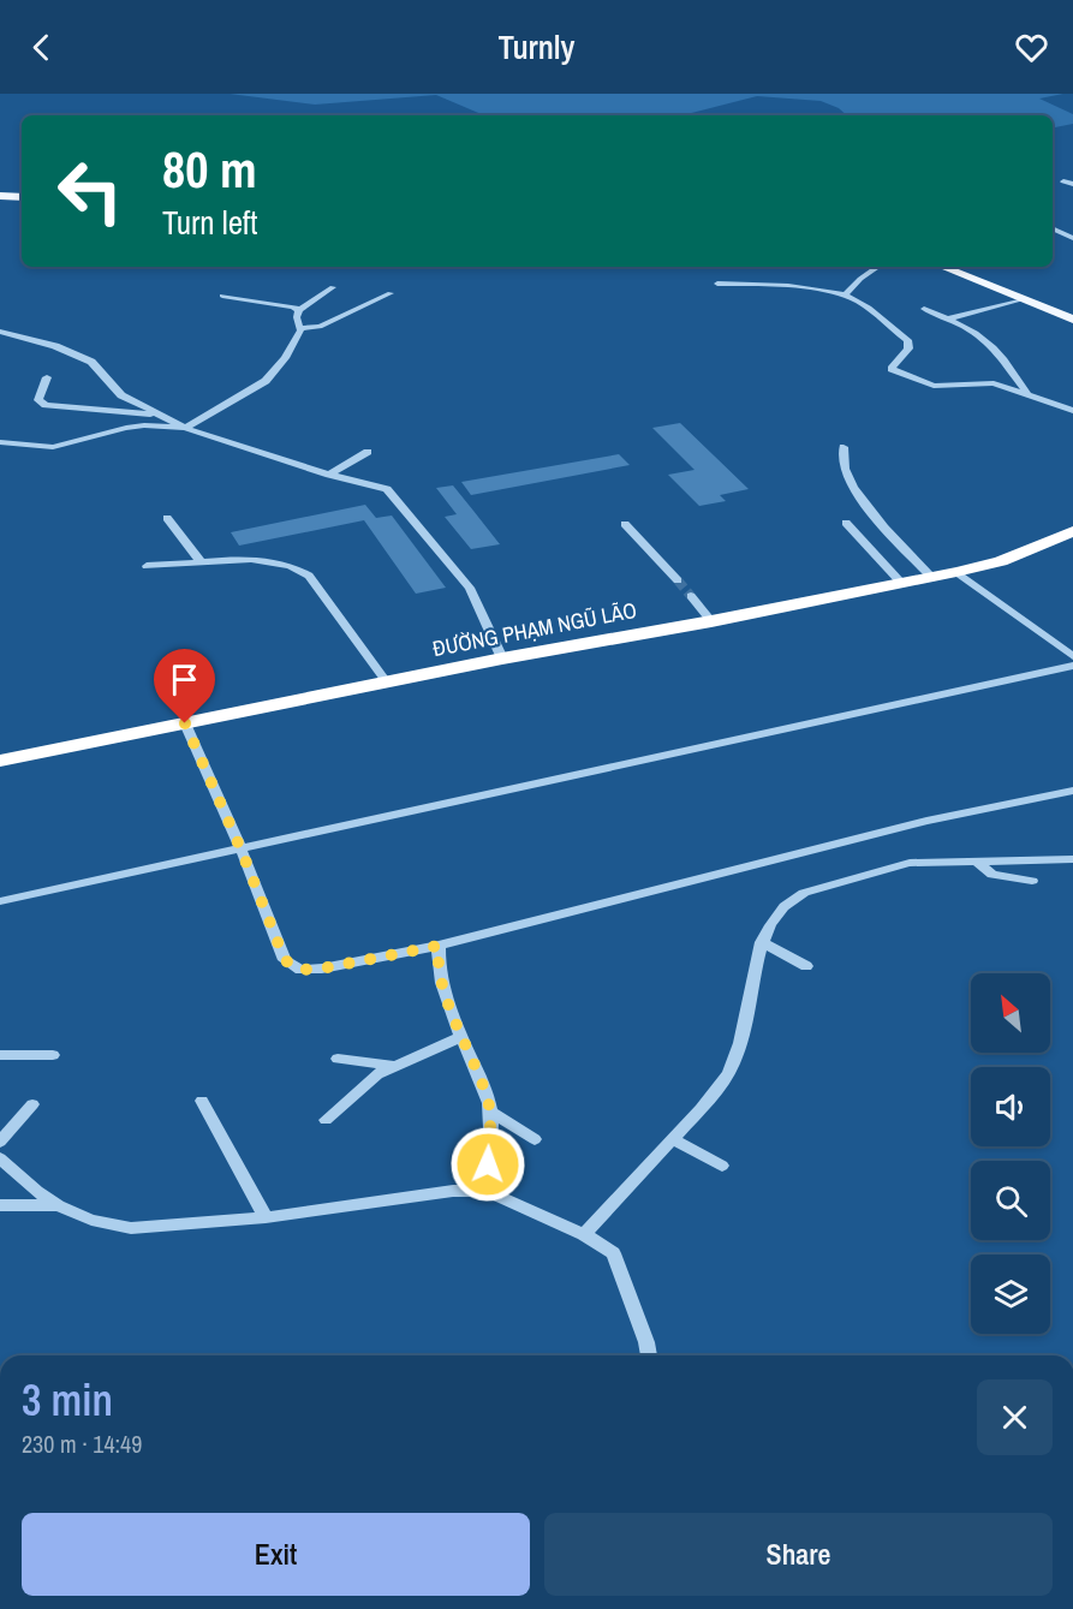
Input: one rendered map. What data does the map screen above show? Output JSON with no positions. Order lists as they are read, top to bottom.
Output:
{
  "streets": {
    "highway": ["ĐƯỜNG PHẠM NGŨ LÃO"]
  },
  "north": "top left",
  "page": {
    "header": "Turnly",
    "turn": ["80 m", "Turn left"],
    "heading": ["3 min", "230 m · 14:49"],
    "buttons": ["Exit", "Share"]
  }
}
